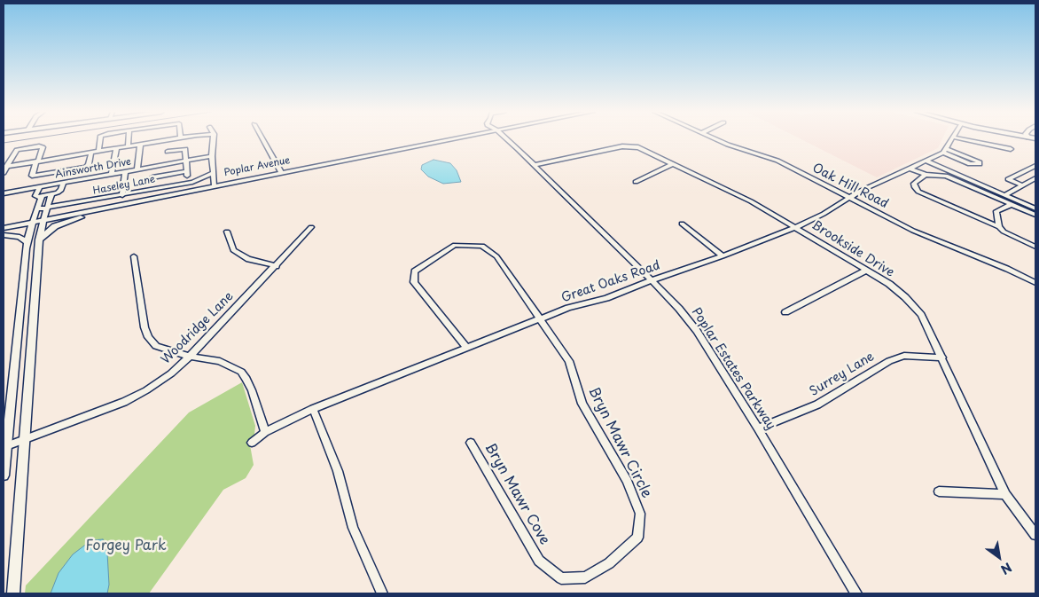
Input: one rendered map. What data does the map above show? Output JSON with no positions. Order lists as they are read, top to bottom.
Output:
{
  "streets": {
    "main road": ["Poplar Avenue"],
    "street": [
      "Ainsworth Drive",
      "Haseley Lane",
      "Oak Hill Road",
      "Brookside Drive",
      "Great Oaks Road",
      "Woodridge Lane",
      "Poplar Estates Parkway",
      "Surrey Lane",
      "Bryn Mawr Circle",
      "Bryn Mawr Cove"
    ]
  },
  "crossings": [
    ["Oak Hill Road", "Great Oaks Road"],
    ["Brookside Drive", "Great Oaks Road"],
    ["Brookside Drive", "Poplar Estates Parkway"],
    ["Brookside Drive", "Surrey Lane"],
    ["Great Oaks Road", "Poplar Estates Parkway"],
    ["Great Oaks Road", "Bryn Mawr Circle"],
    ["Poplar Estates Parkway", "Surrey Lane"],
    ["Bryn Mawr Circle", "Bryn Mawr Cove"]
  ],
  "parks": ["Forgey Park"],
  "north": "bottom right"
}
